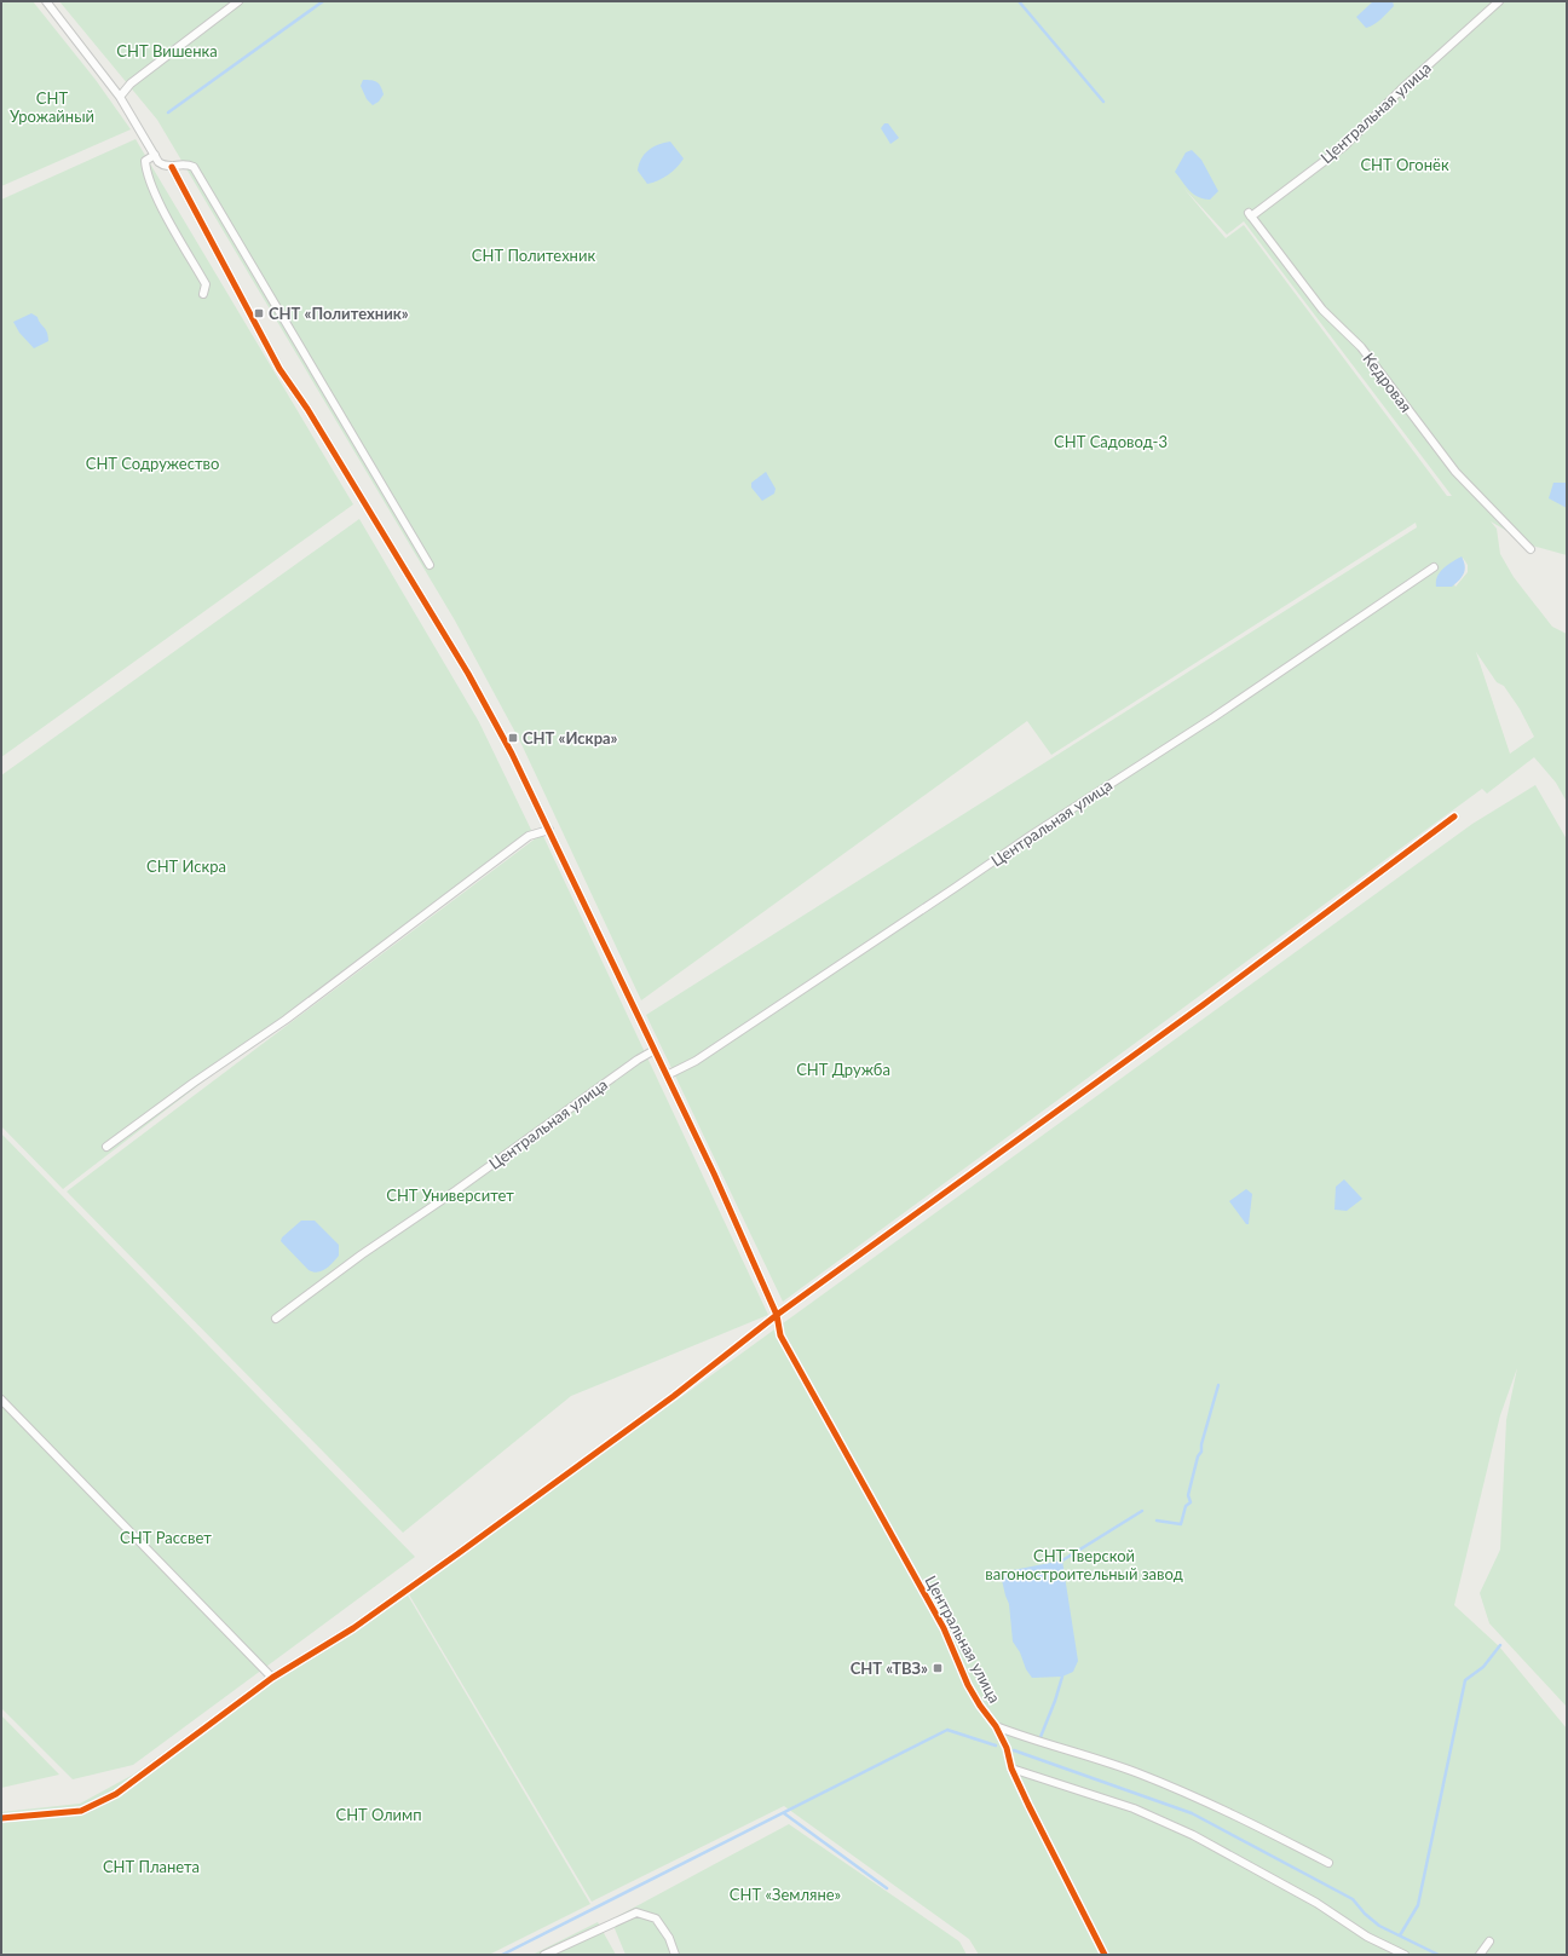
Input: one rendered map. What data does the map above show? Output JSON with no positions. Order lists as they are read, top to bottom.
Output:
{
  "streets": {
    "street": ["Центральная улица", "Кедровая"]
  },
  "crossings": [
    ["Центральная улица", "Кедровая"]
  ],
  "parks": [
    "СНТ Вишенка",
    "СНТ Урожайный",
    "СНТ Огонёк",
    "СНТ Политехник",
    "СНТ Садовод-3",
    "СНТ Содружество",
    "СНТ Искра",
    "СНТ Дружба",
    "СНТ Университет",
    "СНТ Рассвет",
    "СНТ Тверской вагоностроительный завод",
    "СНТ Олимп",
    "СНТ Планета",
    "СНТ «Земляне»"
  ],
  "places": {
    "transit": ["СНТ «Политехник»", "СНТ «Искра»", "СНТ «ТВЗ»"]
  }
}
